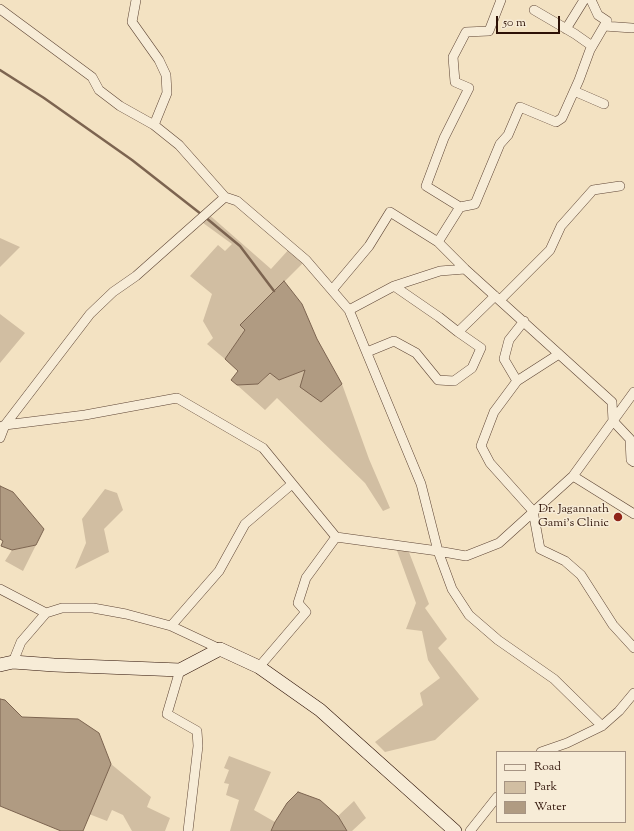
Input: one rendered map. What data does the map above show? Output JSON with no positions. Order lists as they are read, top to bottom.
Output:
{
  "places": ["Dr. Jagannath Gami's Clinic"],
  "legend": ["Road", "Park", "Water"],
  "scale_bar": "50 m"
}
